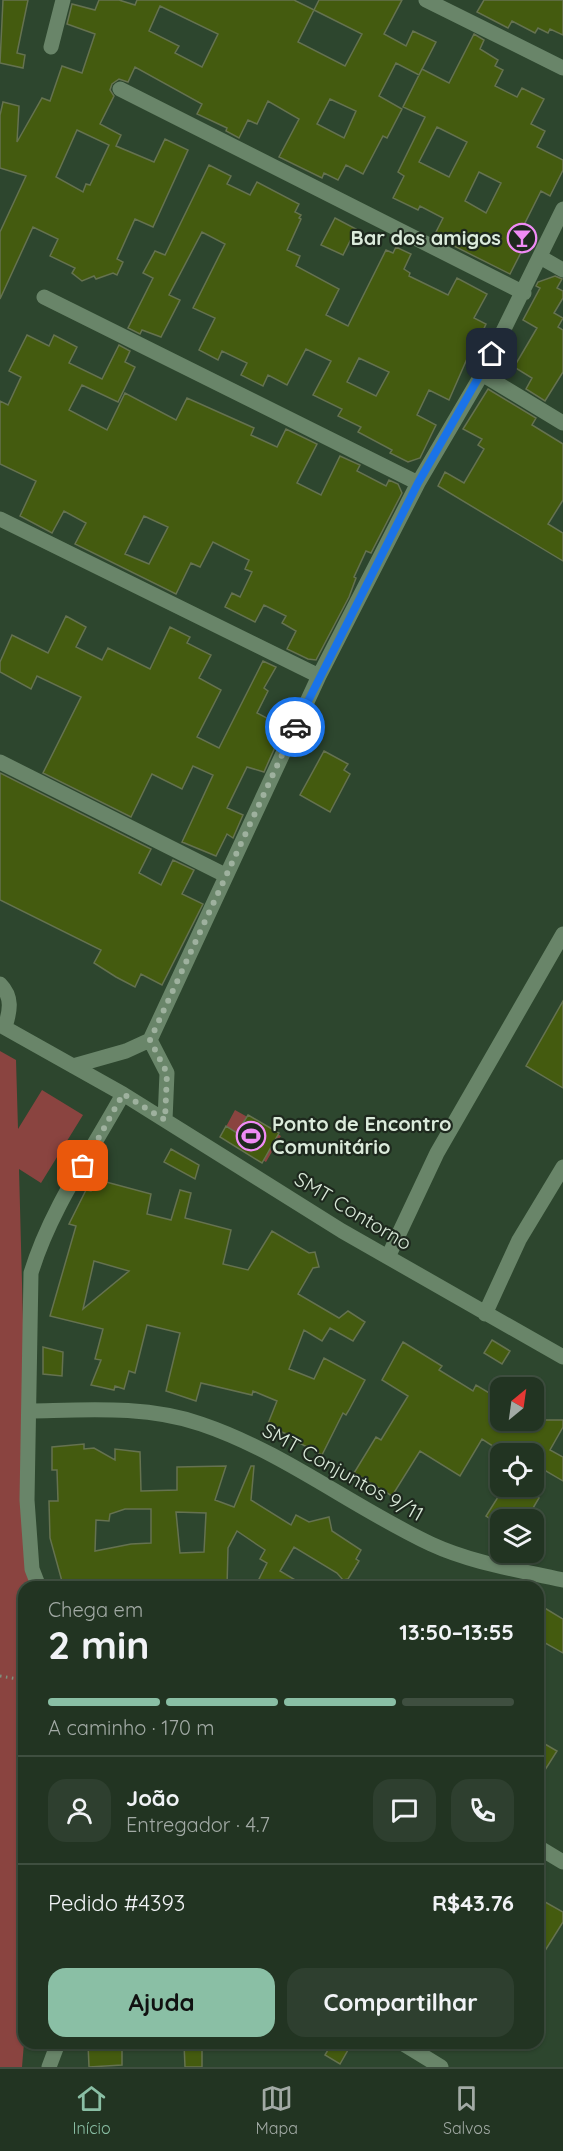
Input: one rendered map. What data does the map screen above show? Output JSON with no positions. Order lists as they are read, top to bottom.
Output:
{
  "streets": {
    "street": ["SMT Contorno", "SMT Conjuntos 9/11"]
  },
  "places": {
    "bar": ["Bar dos amigos"],
    "sports": ["Ponto de Encontro Comunitário"]
  },
  "north": "top right",
  "page": {
    "heading": ["2 min", "Chega em", "13:50–13:55"],
    "panel": [
      "João",
      "Entregador · 4.7",
      "Pedido #4393",
      "R$43.76"
    ],
    "bar": "A caminho · 170 m",
    "buttons": ["Ajuda", "Compartilhar"],
    "tabs": ["Início", "Mapa", "Salvos"]
  }
}
